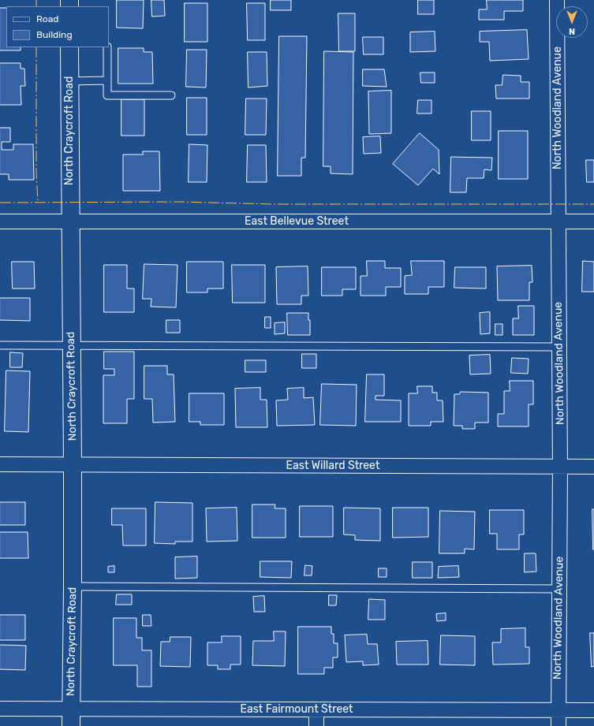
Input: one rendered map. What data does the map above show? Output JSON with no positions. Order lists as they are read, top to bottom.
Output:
{
  "streets": {
    "main road": ["North Craycroft Road"],
    "street": [
      "North Woodland Avenue",
      "East Bellevue Street",
      "East Willard Street",
      "East Fairmount Street"
    ]
  },
  "crossings": [
    ["North Woodland Avenue", "East Bellevue Street"],
    ["North Woodland Avenue", "East Willard Street"],
    ["North Woodland Avenue", "East Fairmount Street"],
    ["North Craycroft Road", "East Bellevue Street"],
    ["North Craycroft Road", "East Willard Street"],
    ["North Craycroft Road", "East Fairmount Street"]
  ],
  "legend": ["Road", "Building"],
  "north": "bottom"
}
